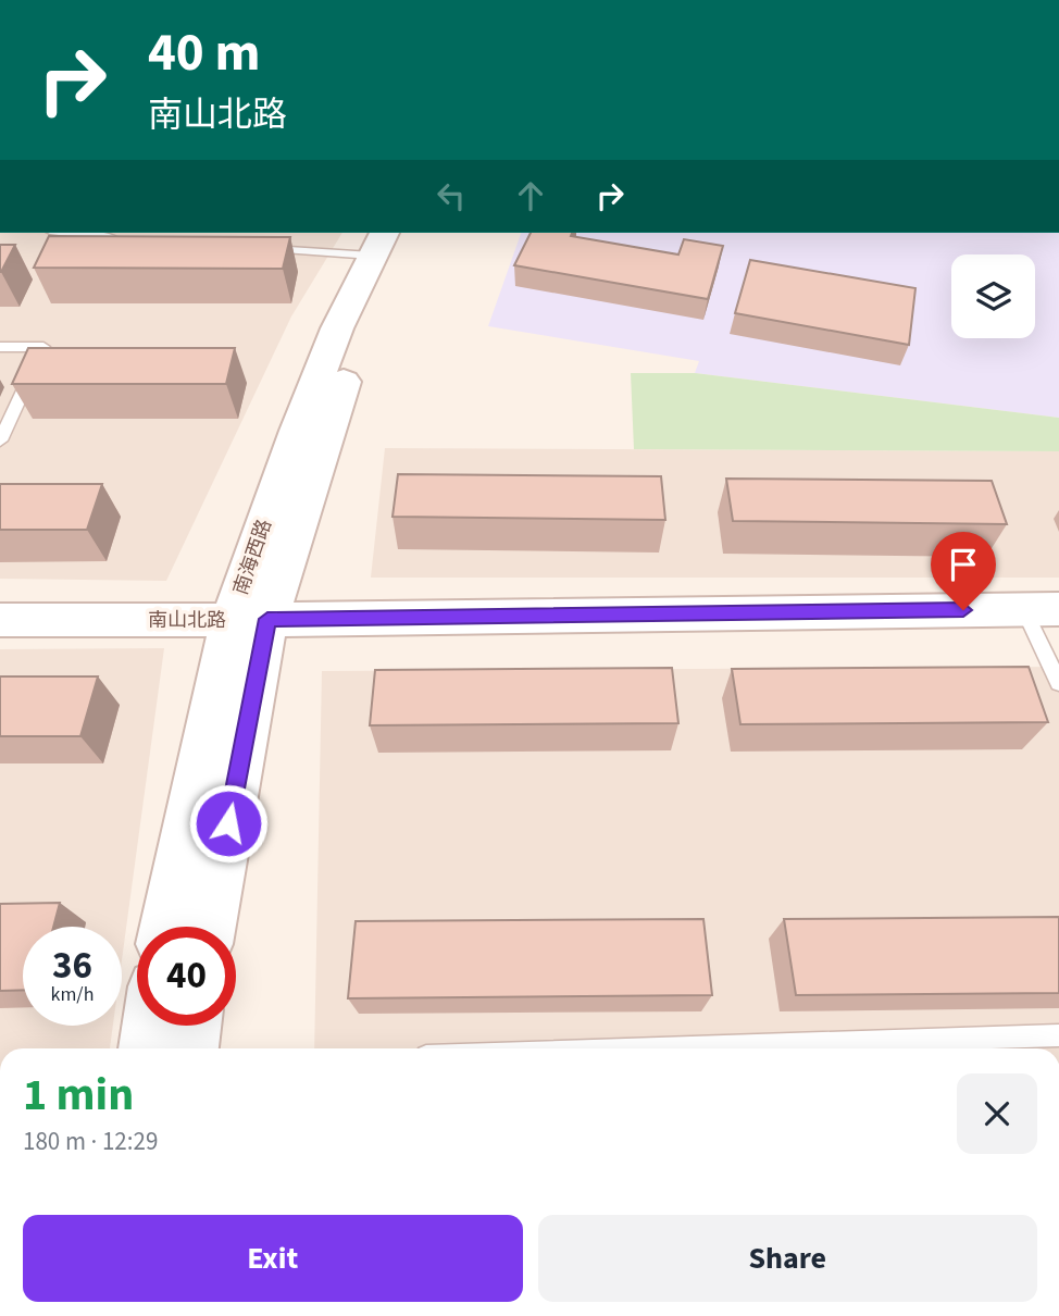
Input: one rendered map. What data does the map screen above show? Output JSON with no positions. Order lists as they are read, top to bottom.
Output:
{
  "streets": {
    "street": ["南海西路", "南山北路"]
  },
  "crossings": [
    ["南海西路", "南山北路"]
  ],
  "page": {
    "turn": ["40 m", "南山北路"],
    "speed": "36 km/h",
    "limit": "40",
    "heading": ["1 min", "180 m · 12:29"],
    "buttons": ["Exit", "Share"]
  }
}
